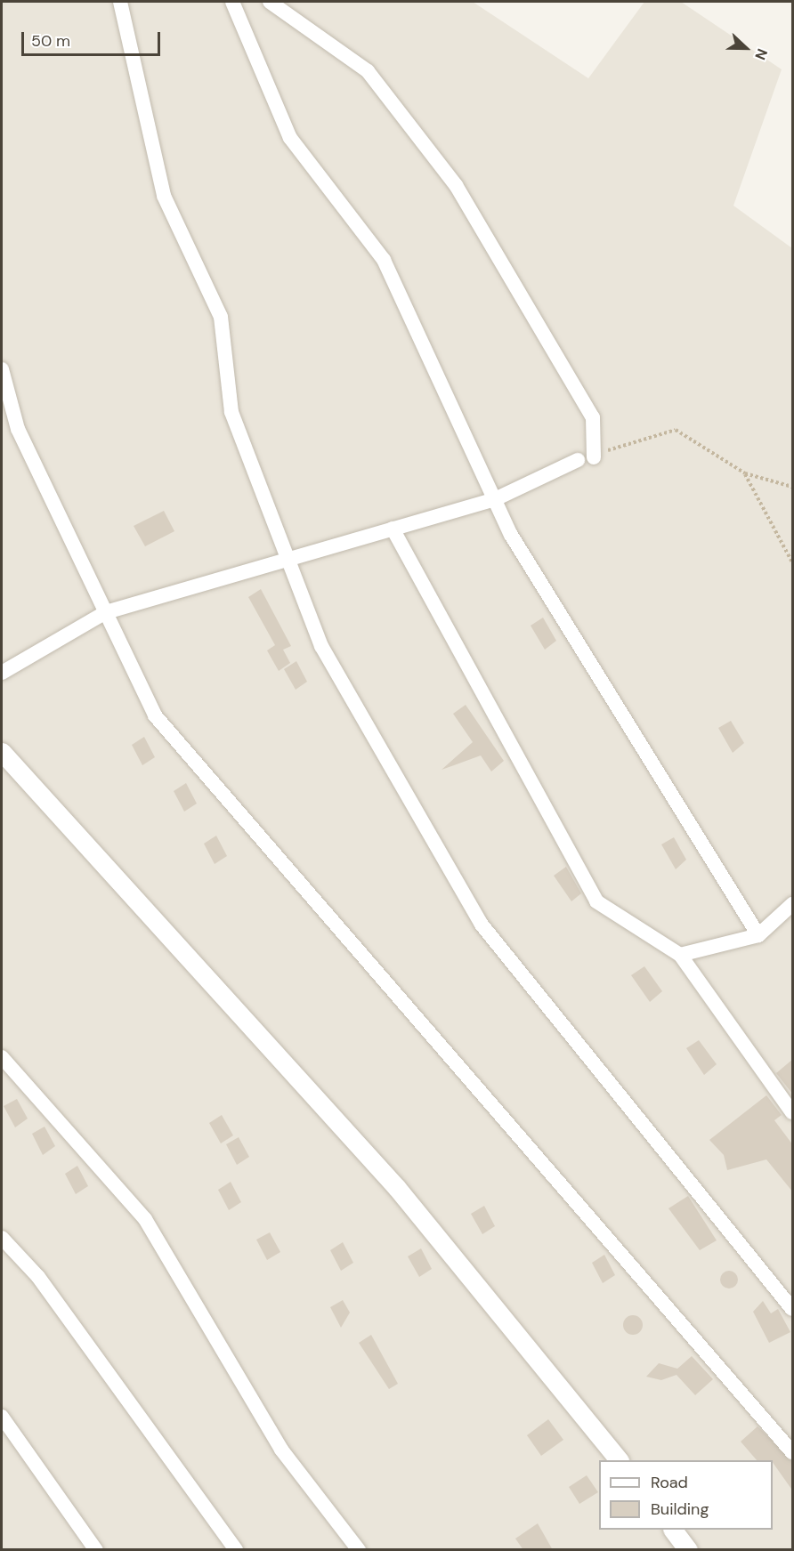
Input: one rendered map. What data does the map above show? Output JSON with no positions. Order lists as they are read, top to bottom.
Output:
{
  "legend": ["Road", "Building"],
  "scale_bar": "50 m",
  "north": "right"
}
